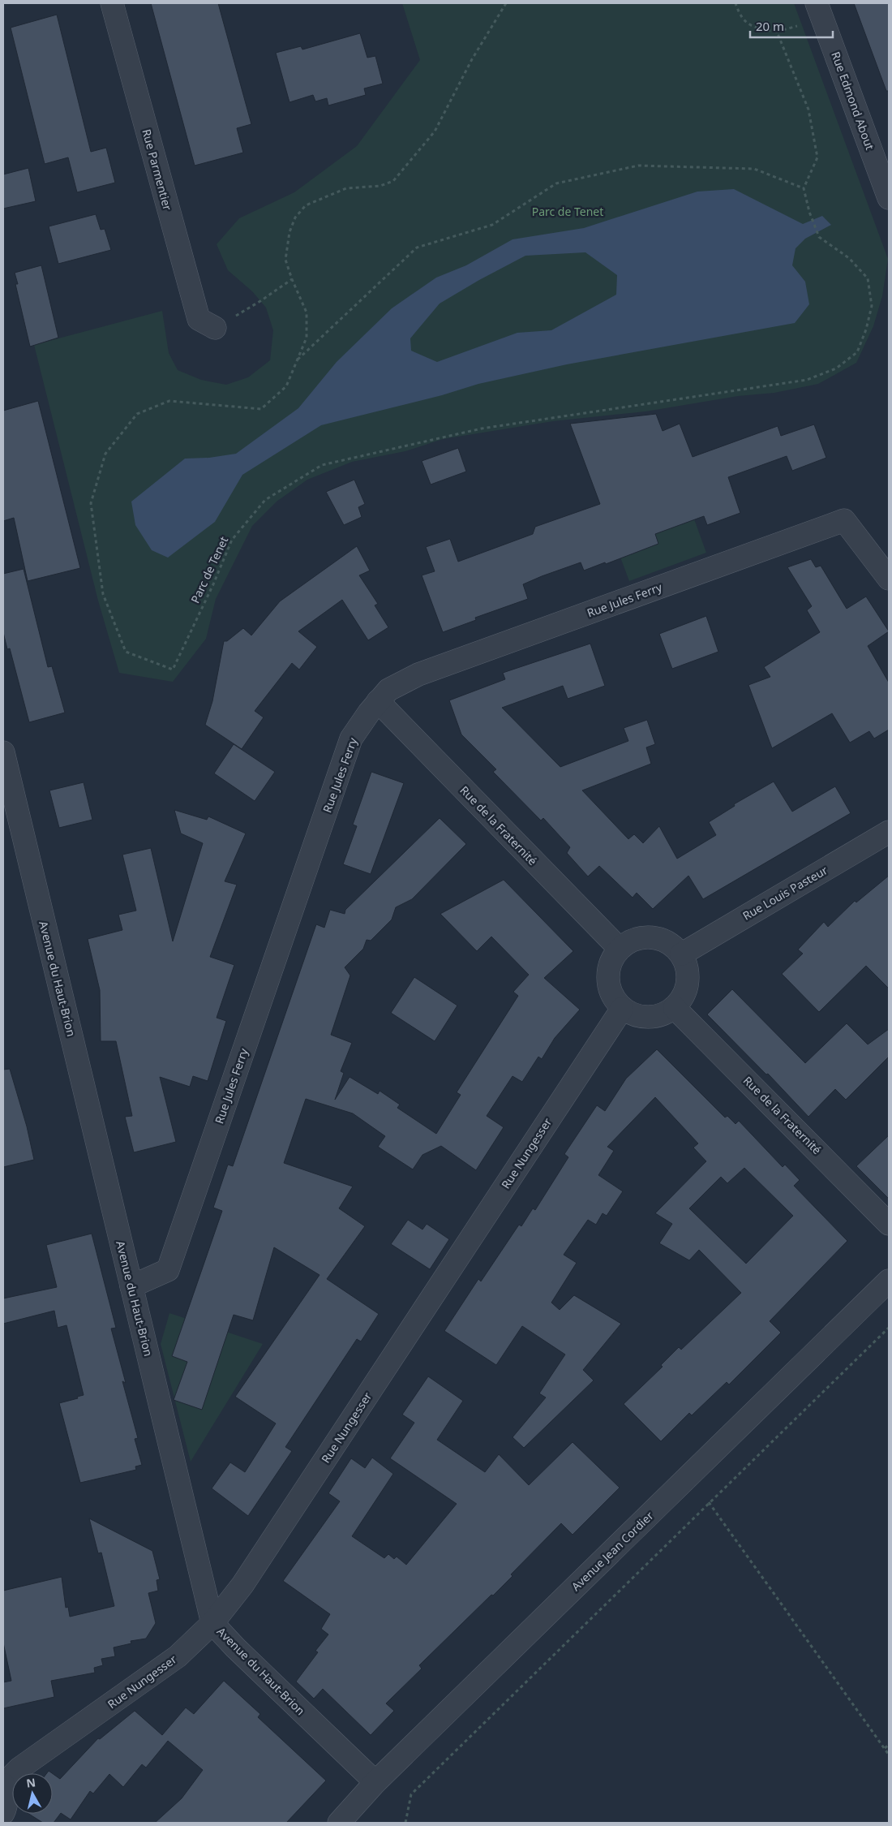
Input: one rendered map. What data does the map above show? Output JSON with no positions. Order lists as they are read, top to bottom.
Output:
{
  "streets": {
    "street": [
      "Rue Edmond About",
      "Rue Parmentier",
      "Rue Jules Ferry",
      "Rue de la Fraternité",
      "Rue Louis Pasteur",
      "Avenue du Haut-Brion",
      "Rue Nungesser",
      "Avenue Jean Cordier"
    ],
    "path": ["Parc de Tenet"]
  },
  "crossings": [
    ["Rue Jules Ferry", "Rue de la Fraternité"],
    ["Rue Jules Ferry", "Avenue du Haut-Brion"],
    ["Rue de la Fraternité", "Rue Louis Pasteur"],
    ["Rue de la Fraternité", "Rue Nungesser"],
    ["Rue Louis Pasteur", "Rue Nungesser"],
    ["Avenue du Haut-Brion", "Rue Nungesser"],
    ["Avenue du Haut-Brion", "Avenue Jean Cordier"]
  ],
  "parks": ["Parc de Tenet"],
  "scale_bar": "20 m",
  "north": "top"
}
